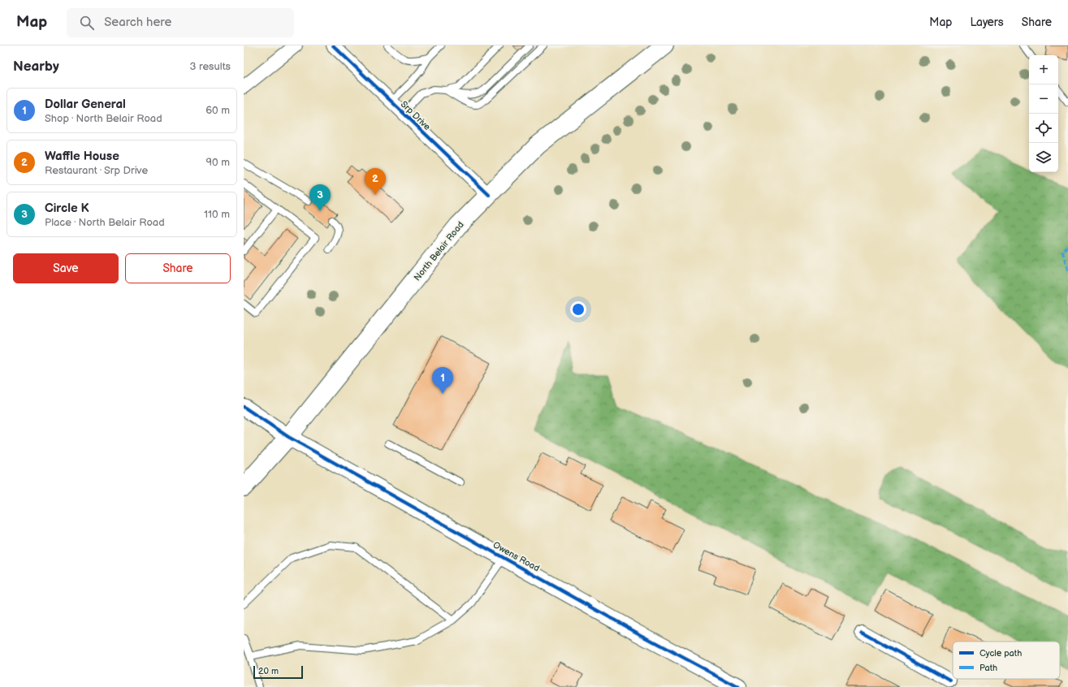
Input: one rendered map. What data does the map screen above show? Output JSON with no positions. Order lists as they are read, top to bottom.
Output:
{
  "streets": {
    "main road": ["North Belair Road"],
    "street": ["Srp Drive", "Owens Road"]
  },
  "crossings": [
    ["Srp Drive", "North Belair Road"],
    ["North Belair Road", "Owens Road"]
  ],
  "legend": ["Cycle path", "Path"],
  "scale_bar": "20 m",
  "page": {
    "header": "Map",
    "search": "Search here",
    "nav": ["Map", "Layers", "Share"],
    "heading": ["Nearby", "3 results"],
    "map_buttons": ["+", "−"],
    "list": [
      {
        "mark": "1",
        "name": "Dollar General",
        "note": "Shop · North Belair Road",
        "value": "60 m"
      },
      {
        "mark": "2",
        "name": "Waffle House",
        "note": "Restaurant · Srp Drive",
        "value": "90 m"
      },
      {
        "mark": "3",
        "name": "Circle K",
        "note": "Place · North Belair Road",
        "value": "110 m"
      }
    ],
    "pins": ["2", "3", "1"],
    "buttons": ["Save", "Share"],
    "scale": "20 m"
  }
}
